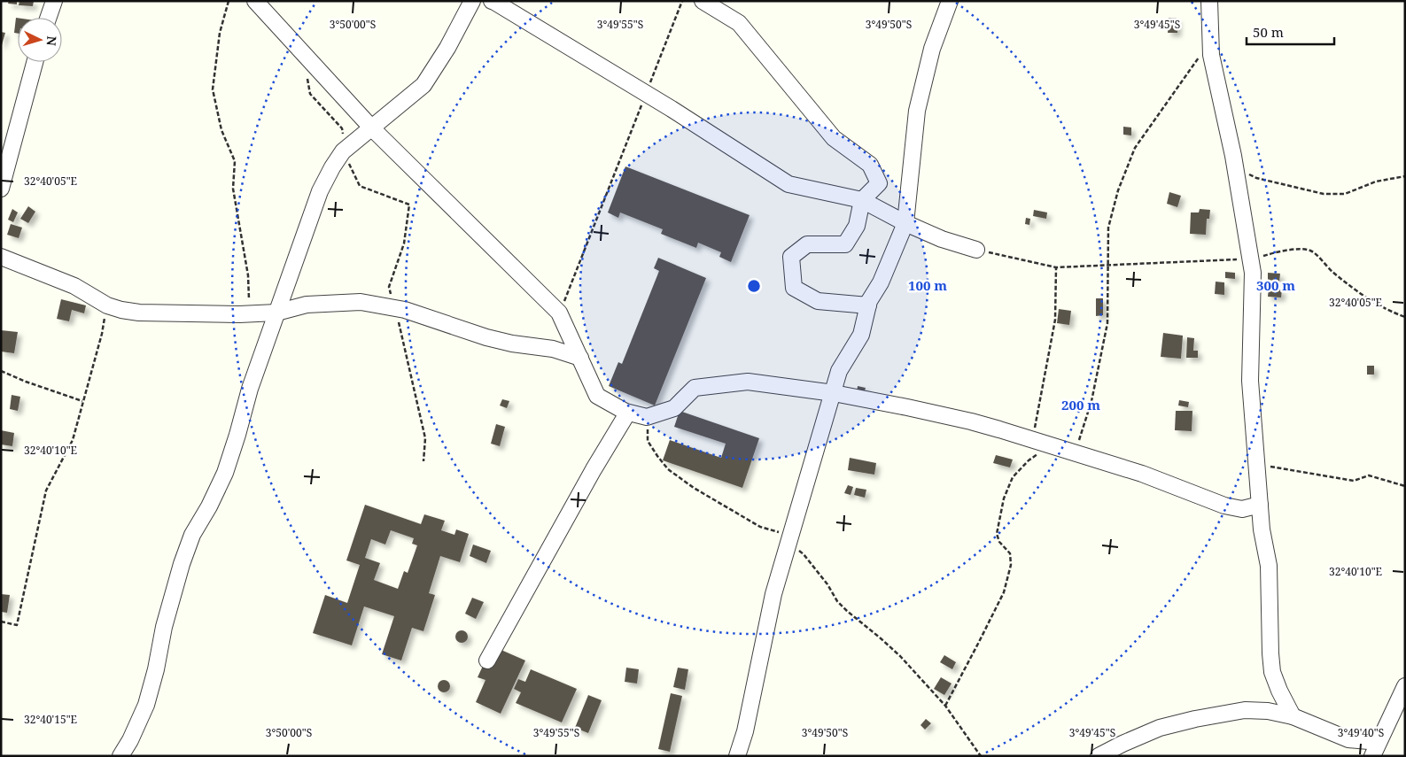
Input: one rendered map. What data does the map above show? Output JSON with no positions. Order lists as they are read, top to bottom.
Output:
{
  "scale_bar": "50 m",
  "north": "right",
  "coordinates": [
    "3°50'00\"S",
    "3°49'55\"S",
    "3°49'50\"S",
    "3°49'45\"S",
    "32°40'05\"E",
    "32°40'10\"E",
    "32°40'15\"E",
    "3°49'40\"S"
  ],
  "rings": ["100 m", "300 m", "200 m"]
}
